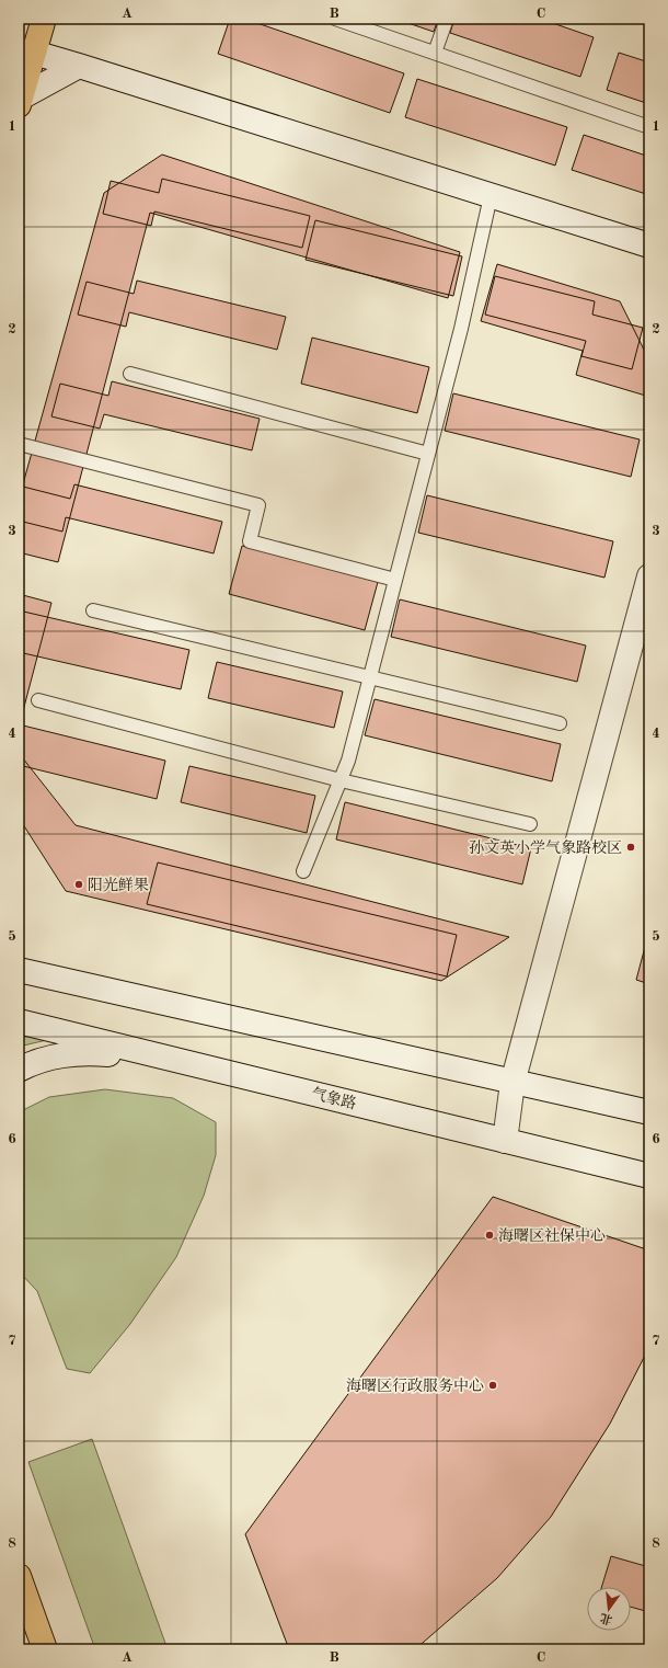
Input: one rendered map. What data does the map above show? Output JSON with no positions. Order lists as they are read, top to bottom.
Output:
{
  "streets": {
    "street": ["气象路"]
  },
  "places": [
    "孙文英小学气象路校区",
    "阳光鲜果",
    "海曙区社保中心",
    "海曙区行政服务中心"
  ],
  "north": "bottom",
  "grid": {
    "columns": ["A", "B", "C"],
    "rows": [
      "1",
      "2",
      "3",
      "4",
      "5",
      "6",
      "7",
      "8"
    ]
  }
}
